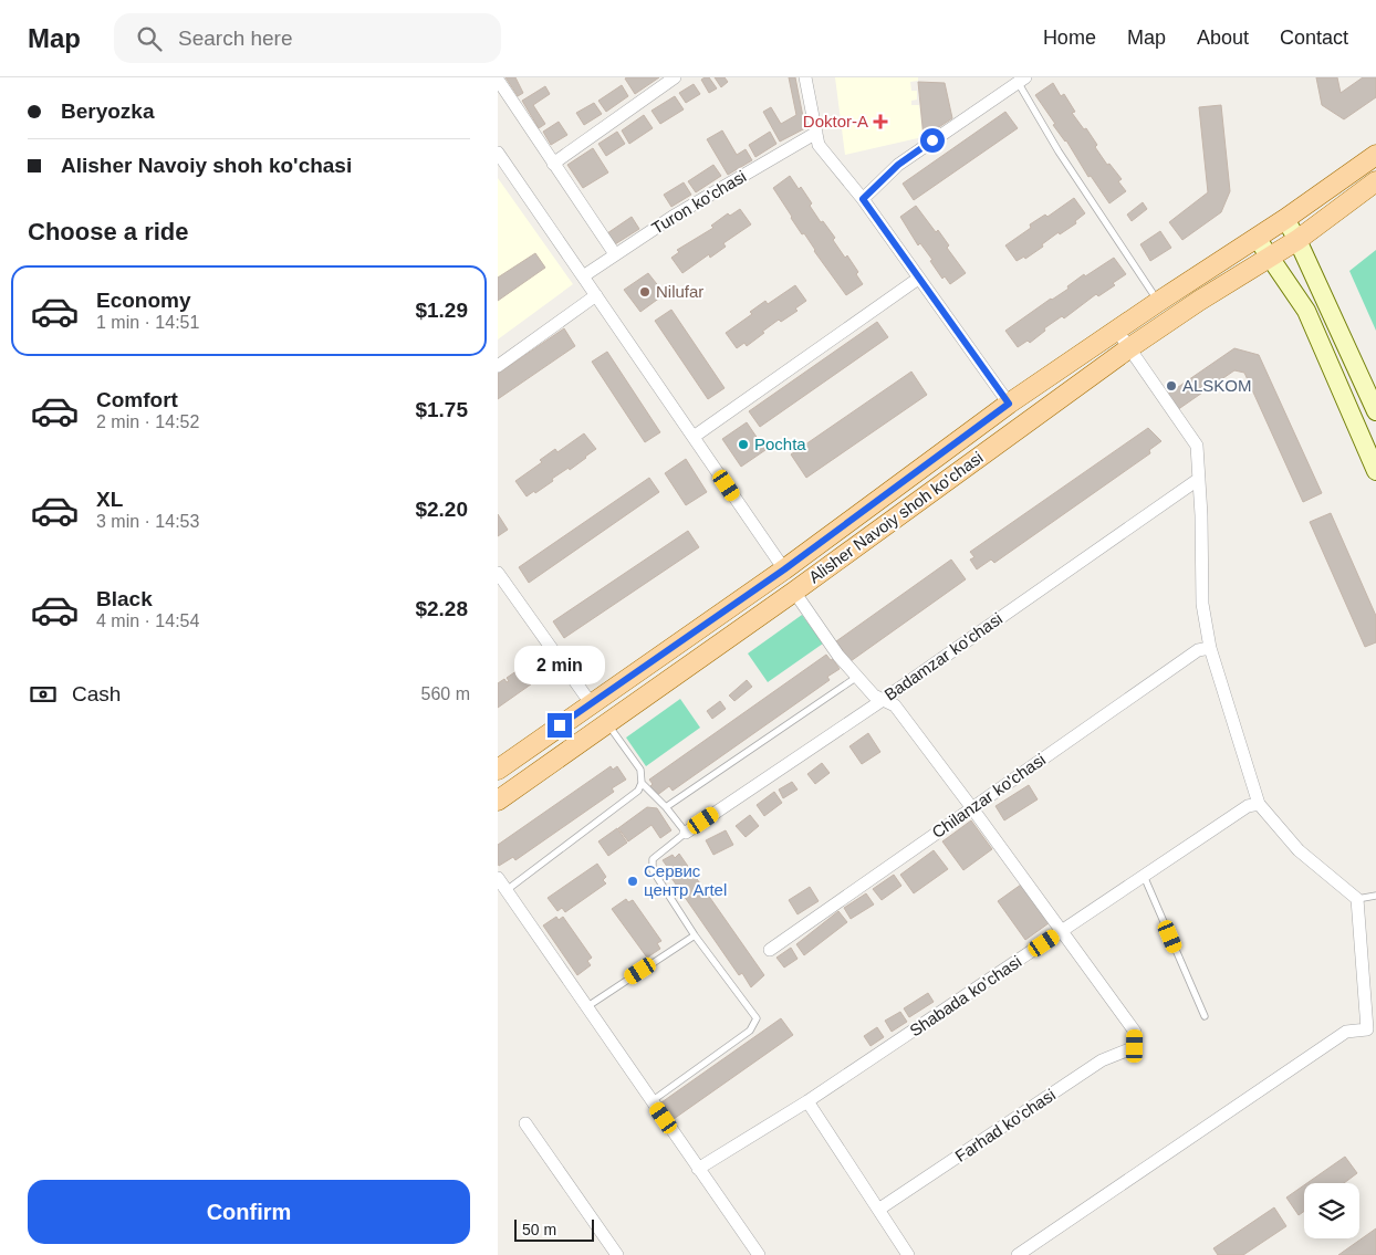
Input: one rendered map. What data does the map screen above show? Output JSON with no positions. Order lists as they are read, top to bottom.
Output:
{
  "streets": {
    "main road": ["Alisher Navoiy shoh ko'chasi"],
    "street": [
      "Turon ko'chasi",
      "Badamzar ko'chasi",
      "Chilanzar ko'chasi",
      "Shabada ko'chasi",
      "Farhad ko'chasi"
    ]
  },
  "crossings": [
    ["Shabada ko'chasi", "Farhad ko'chasi"]
  ],
  "places": {
    "health": ["Doktor-A"],
    "other": [
      "Nilufar",
      "ALSKOM",
      "Pochta",
      "Сервис центр Artel"
    ]
  },
  "scale_bar": "50 m",
  "page": {
    "header": "Map",
    "search": "Search here",
    "nav": [
      "Home",
      "Map",
      "About",
      "Contact"
    ],
    "banner": ["Beryozka", "Alisher Navoiy shoh ko'chasi"],
    "heading": "Choose a ride",
    "list": [
      {
        "name": "Economy",
        "note": "1 min · 14:51",
        "value": "$1.29"
      },
      {
        "name": "Comfort",
        "note": "2 min · 14:52",
        "value": "$1.75"
      },
      {
        "name": "XL",
        "note": "3 min · 14:53",
        "value": "$2.20"
      },
      {
        "name": "Black",
        "note": "4 min · 14:54",
        "value": "$2.28"
      }
    ],
    "bubble": "2 min",
    "pay": ["Cash", "560 m"],
    "buttons": "Confirm",
    "scale": "50 m"
  }
}
